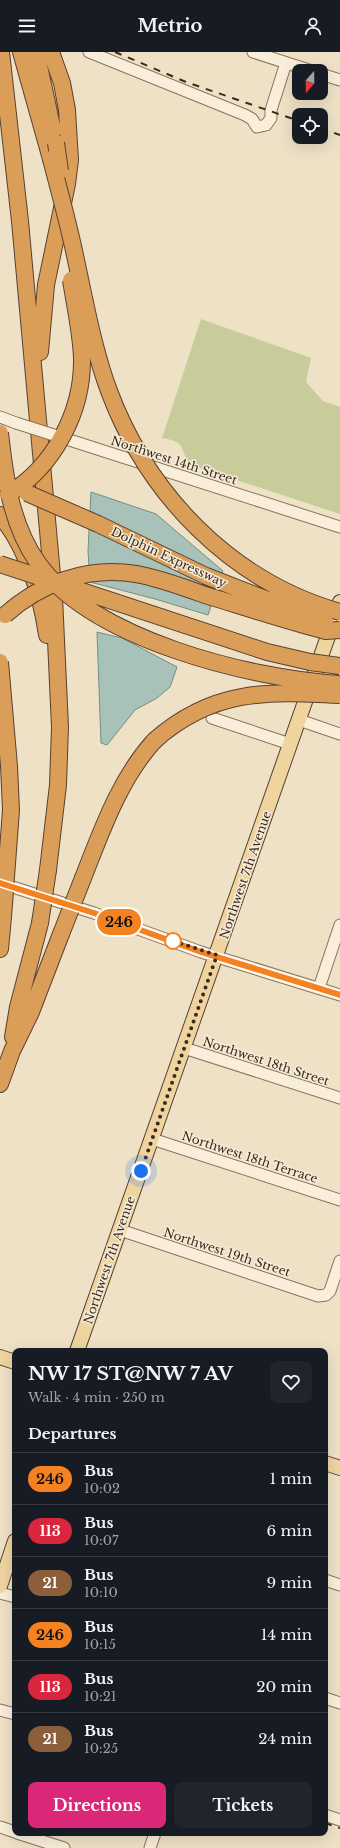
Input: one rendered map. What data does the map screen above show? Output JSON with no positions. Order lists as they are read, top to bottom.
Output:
{
  "streets": {
    "highway": ["Dolphin Expressway"],
    "main road": ["Northwest 7th Avenue"],
    "street": [
      "Northwest 14th Street",
      "Northwest 18th Street",
      "Northwest 18th Terrace",
      "Northwest 19th Street"
    ]
  },
  "crossings": [
    ["Northwest 7th Avenue", "Northwest 18th Street"],
    ["Northwest 7th Avenue", "Northwest 18th Terrace"],
    ["Northwest 7th Avenue", "Northwest 19th Street"]
  ],
  "lines": ["bus line 246"],
  "north": "bottom",
  "page": {
    "header": "Metrio",
    "on_map": "246",
    "heading": [
      ["NW 17 ST@NW 7 AV", "Walk · 4 min · 250 m"],
      "Departures"
    ],
    "list": [
      {
        "mark": "246",
        "name": "Bus",
        "note": "10:02",
        "value": "1 min"
      },
      {
        "mark": "113",
        "name": "Bus",
        "note": "10:07",
        "value": "6 min"
      },
      {
        "mark": "21",
        "name": "Bus",
        "note": "10:10",
        "value": "9 min"
      },
      {
        "mark": "246",
        "name": "Bus",
        "note": "10:15",
        "value": "14 min"
      },
      {
        "mark": "113",
        "name": "Bus",
        "note": "10:21",
        "value": "20 min"
      },
      {
        "mark": "21",
        "name": "Bus",
        "note": "10:25",
        "value": "24 min"
      }
    ],
    "buttons": ["Directions", "Tickets"]
  }
}
